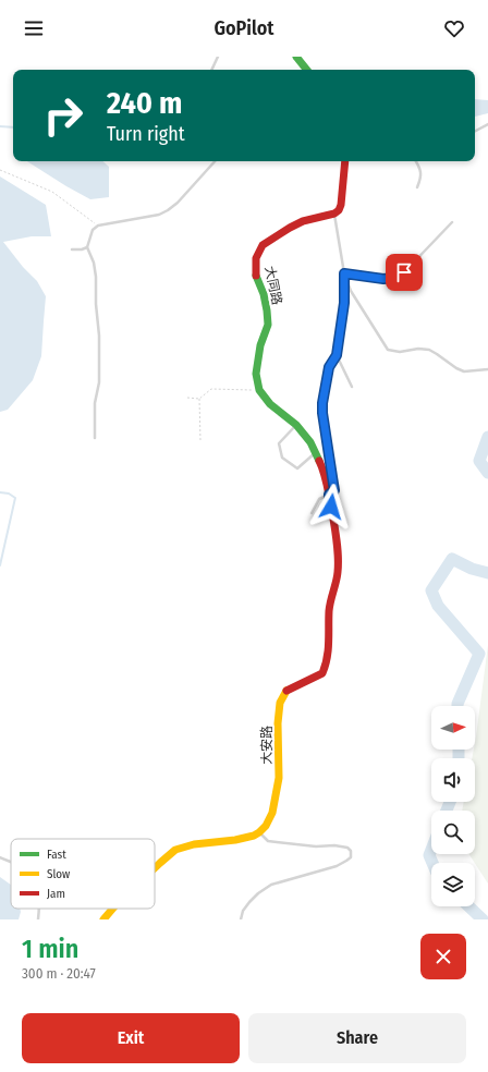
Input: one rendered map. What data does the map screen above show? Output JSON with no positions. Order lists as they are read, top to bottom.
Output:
{
  "streets": {
    "street": ["大同路", "大安路"]
  },
  "legend": ["Fast", "Slow", "Jam"],
  "north": "right",
  "page": {
    "header": "GoPilot",
    "turn": ["240 m", "Turn right"],
    "heading": ["1 min", "300 m · 20:47"],
    "buttons": ["Exit", "Share"]
  }
}
